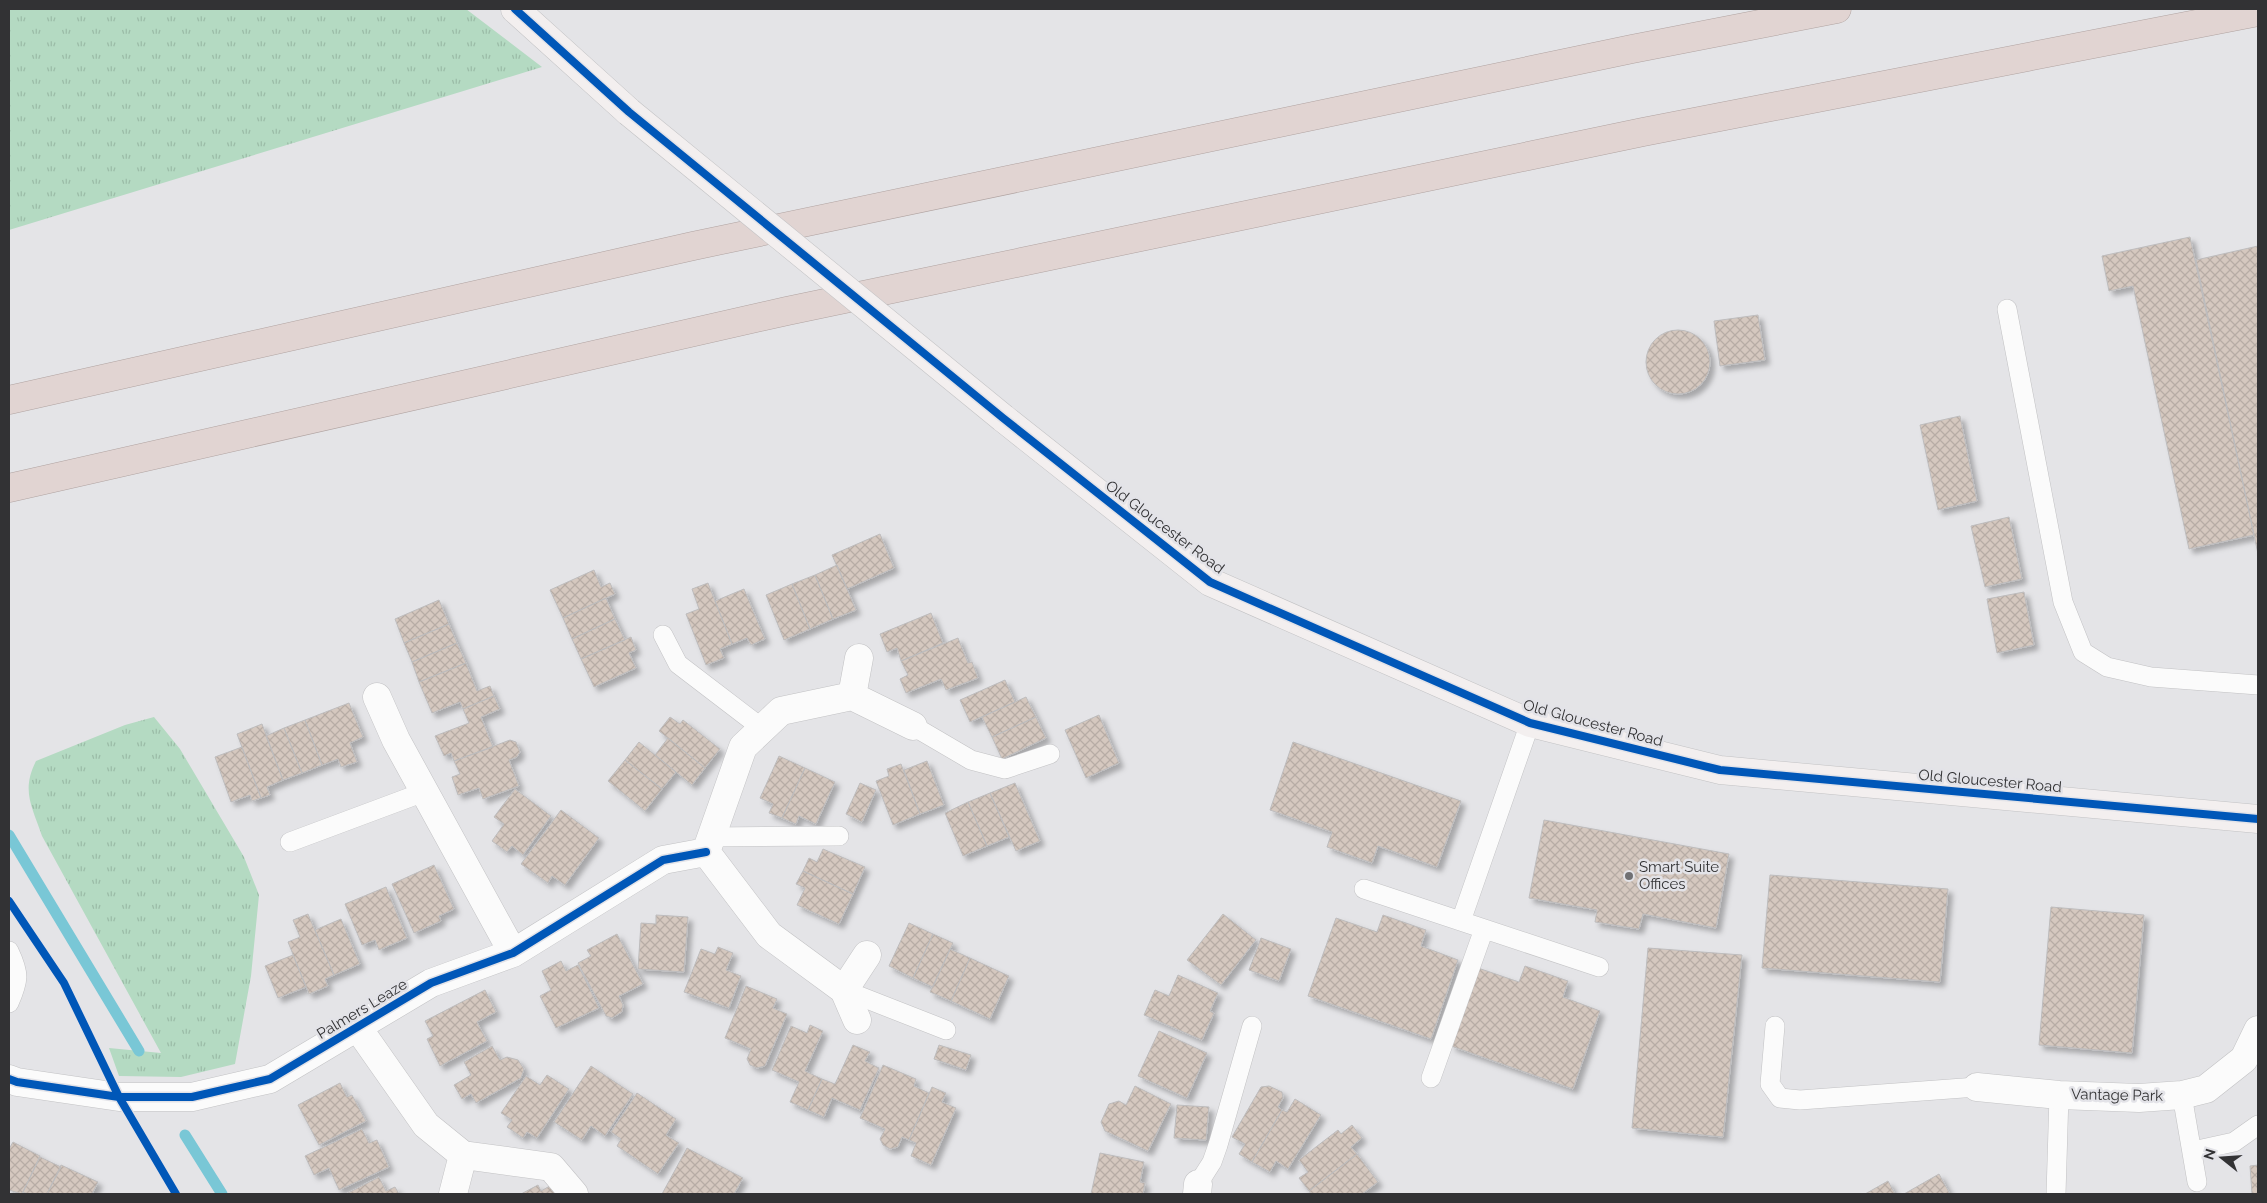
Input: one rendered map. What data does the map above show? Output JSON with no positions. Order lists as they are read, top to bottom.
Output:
{
  "streets": {
    "main road": ["Old Gloucester Road"],
    "street": ["Palmers Leaze", "Vantage Park"]
  },
  "places": ["Smart Suite Offices"],
  "north": "left"
}
